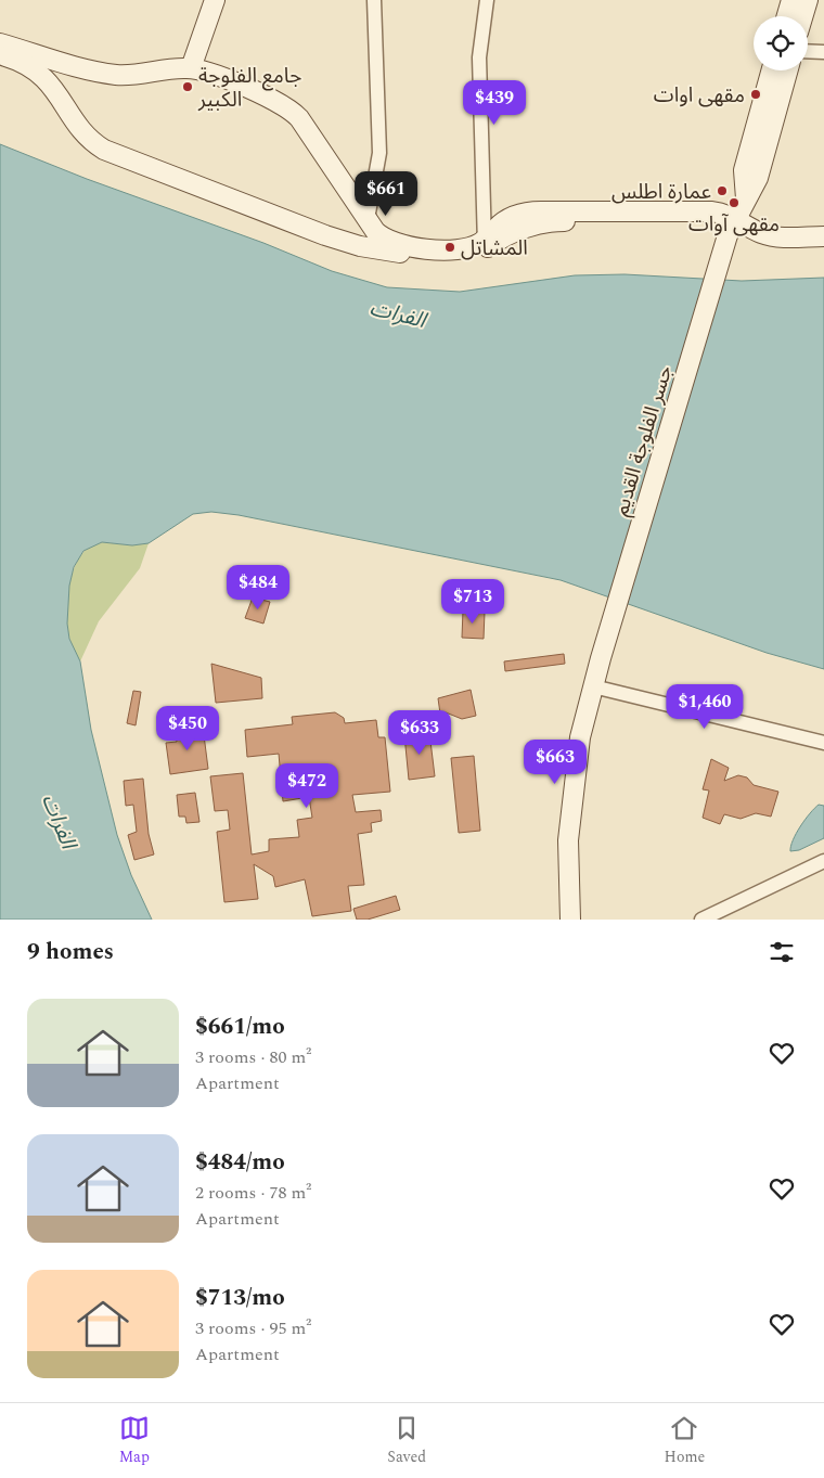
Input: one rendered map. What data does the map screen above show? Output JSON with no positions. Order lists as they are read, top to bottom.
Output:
{
  "streets": {
    "street": ["جسر الفلوجة القديم"]
  },
  "water": ["الفرات"],
  "places": [
    "جامع الفلوجة الكبير",
    "مقهى اوات",
    "عمارة اطلس",
    "مقهى آوات",
    "المشاتل"
  ],
  "page": {
    "price": [
      "$439",
      "$661",
      "$484",
      "$713",
      "$1,460",
      "$450",
      "$633",
      "$663",
      "$472"
    ],
    "heading": "9 homes",
    "list": [
      {
        "name": "$661/mo",
        "note": "3 rooms · 80 m² · Apartment"
      },
      {
        "name": "$484/mo",
        "note": "2 rooms · 78 m² · Apartment"
      },
      {
        "name": "$713/mo",
        "note": "3 rooms · 95 m² · Apartment"
      }
    ],
    "tabs": ["Map", "Saved", "Home"]
  }
}
